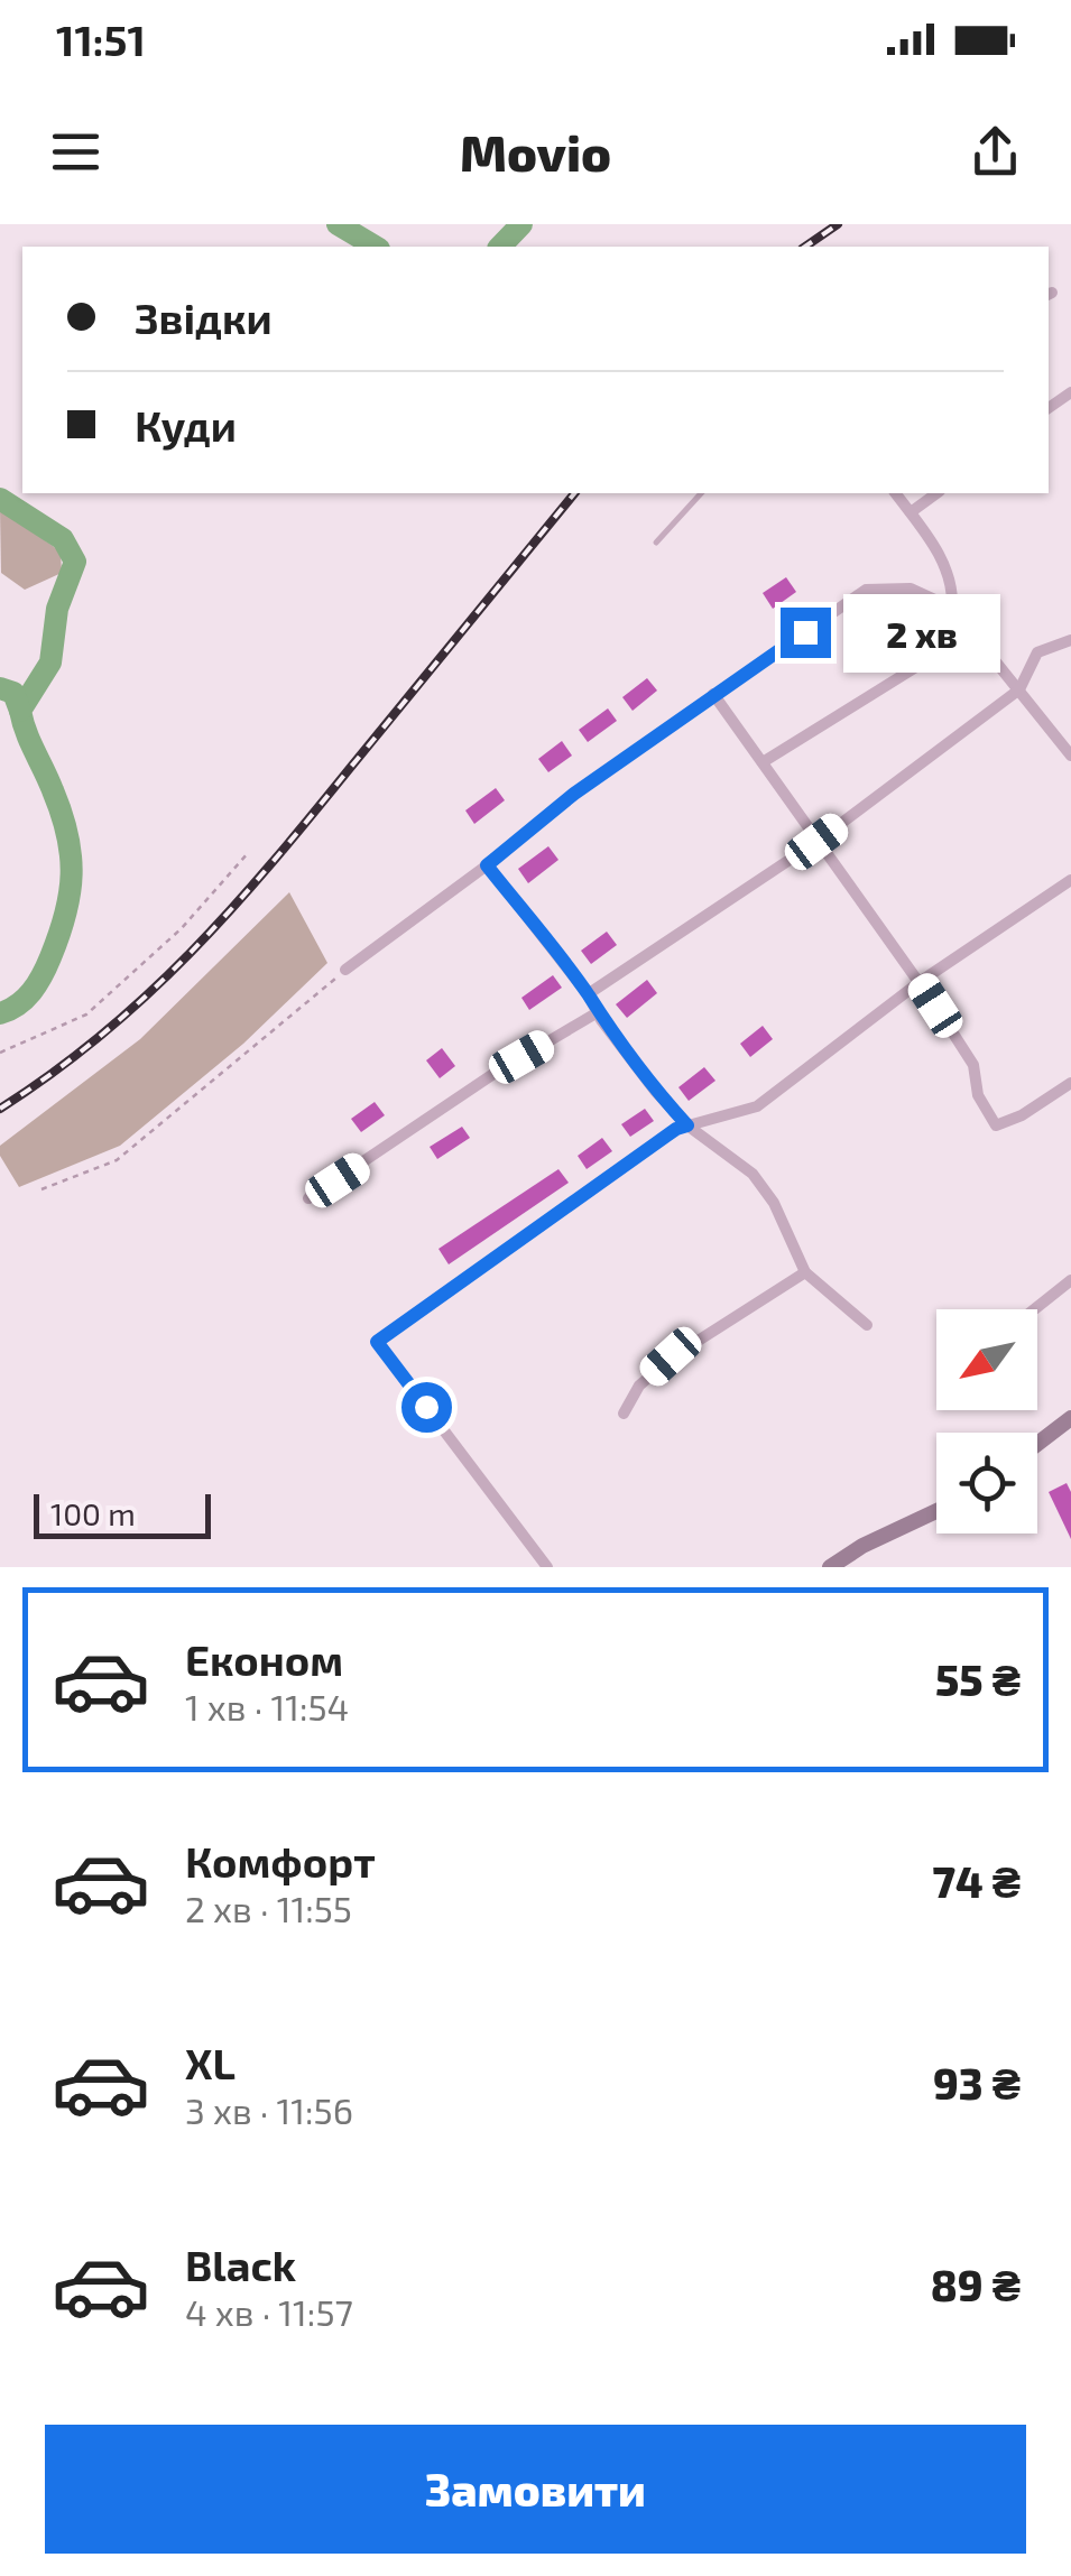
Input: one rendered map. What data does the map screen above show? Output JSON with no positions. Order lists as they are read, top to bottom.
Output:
{
  "scale_bar": "100 m",
  "north": "bottom left",
  "page": {
    "status": "11:51",
    "header": "Movio",
    "banner": ["Звідки", "Куди"],
    "bubble": "2 хв",
    "scale": "100 m",
    "list": [
      {
        "name": "Економ",
        "note": "1 хв · 11:54",
        "value": "55 ₴"
      },
      {
        "name": "Комфорт",
        "note": "2 хв · 11:55",
        "value": "74 ₴"
      },
      {
        "name": "XL",
        "note": "3 хв · 11:56",
        "value": "93 ₴"
      },
      {
        "name": "Black",
        "note": "4 хв · 11:57",
        "value": "89 ₴"
      }
    ],
    "buttons": "Замовити"
  }
}
